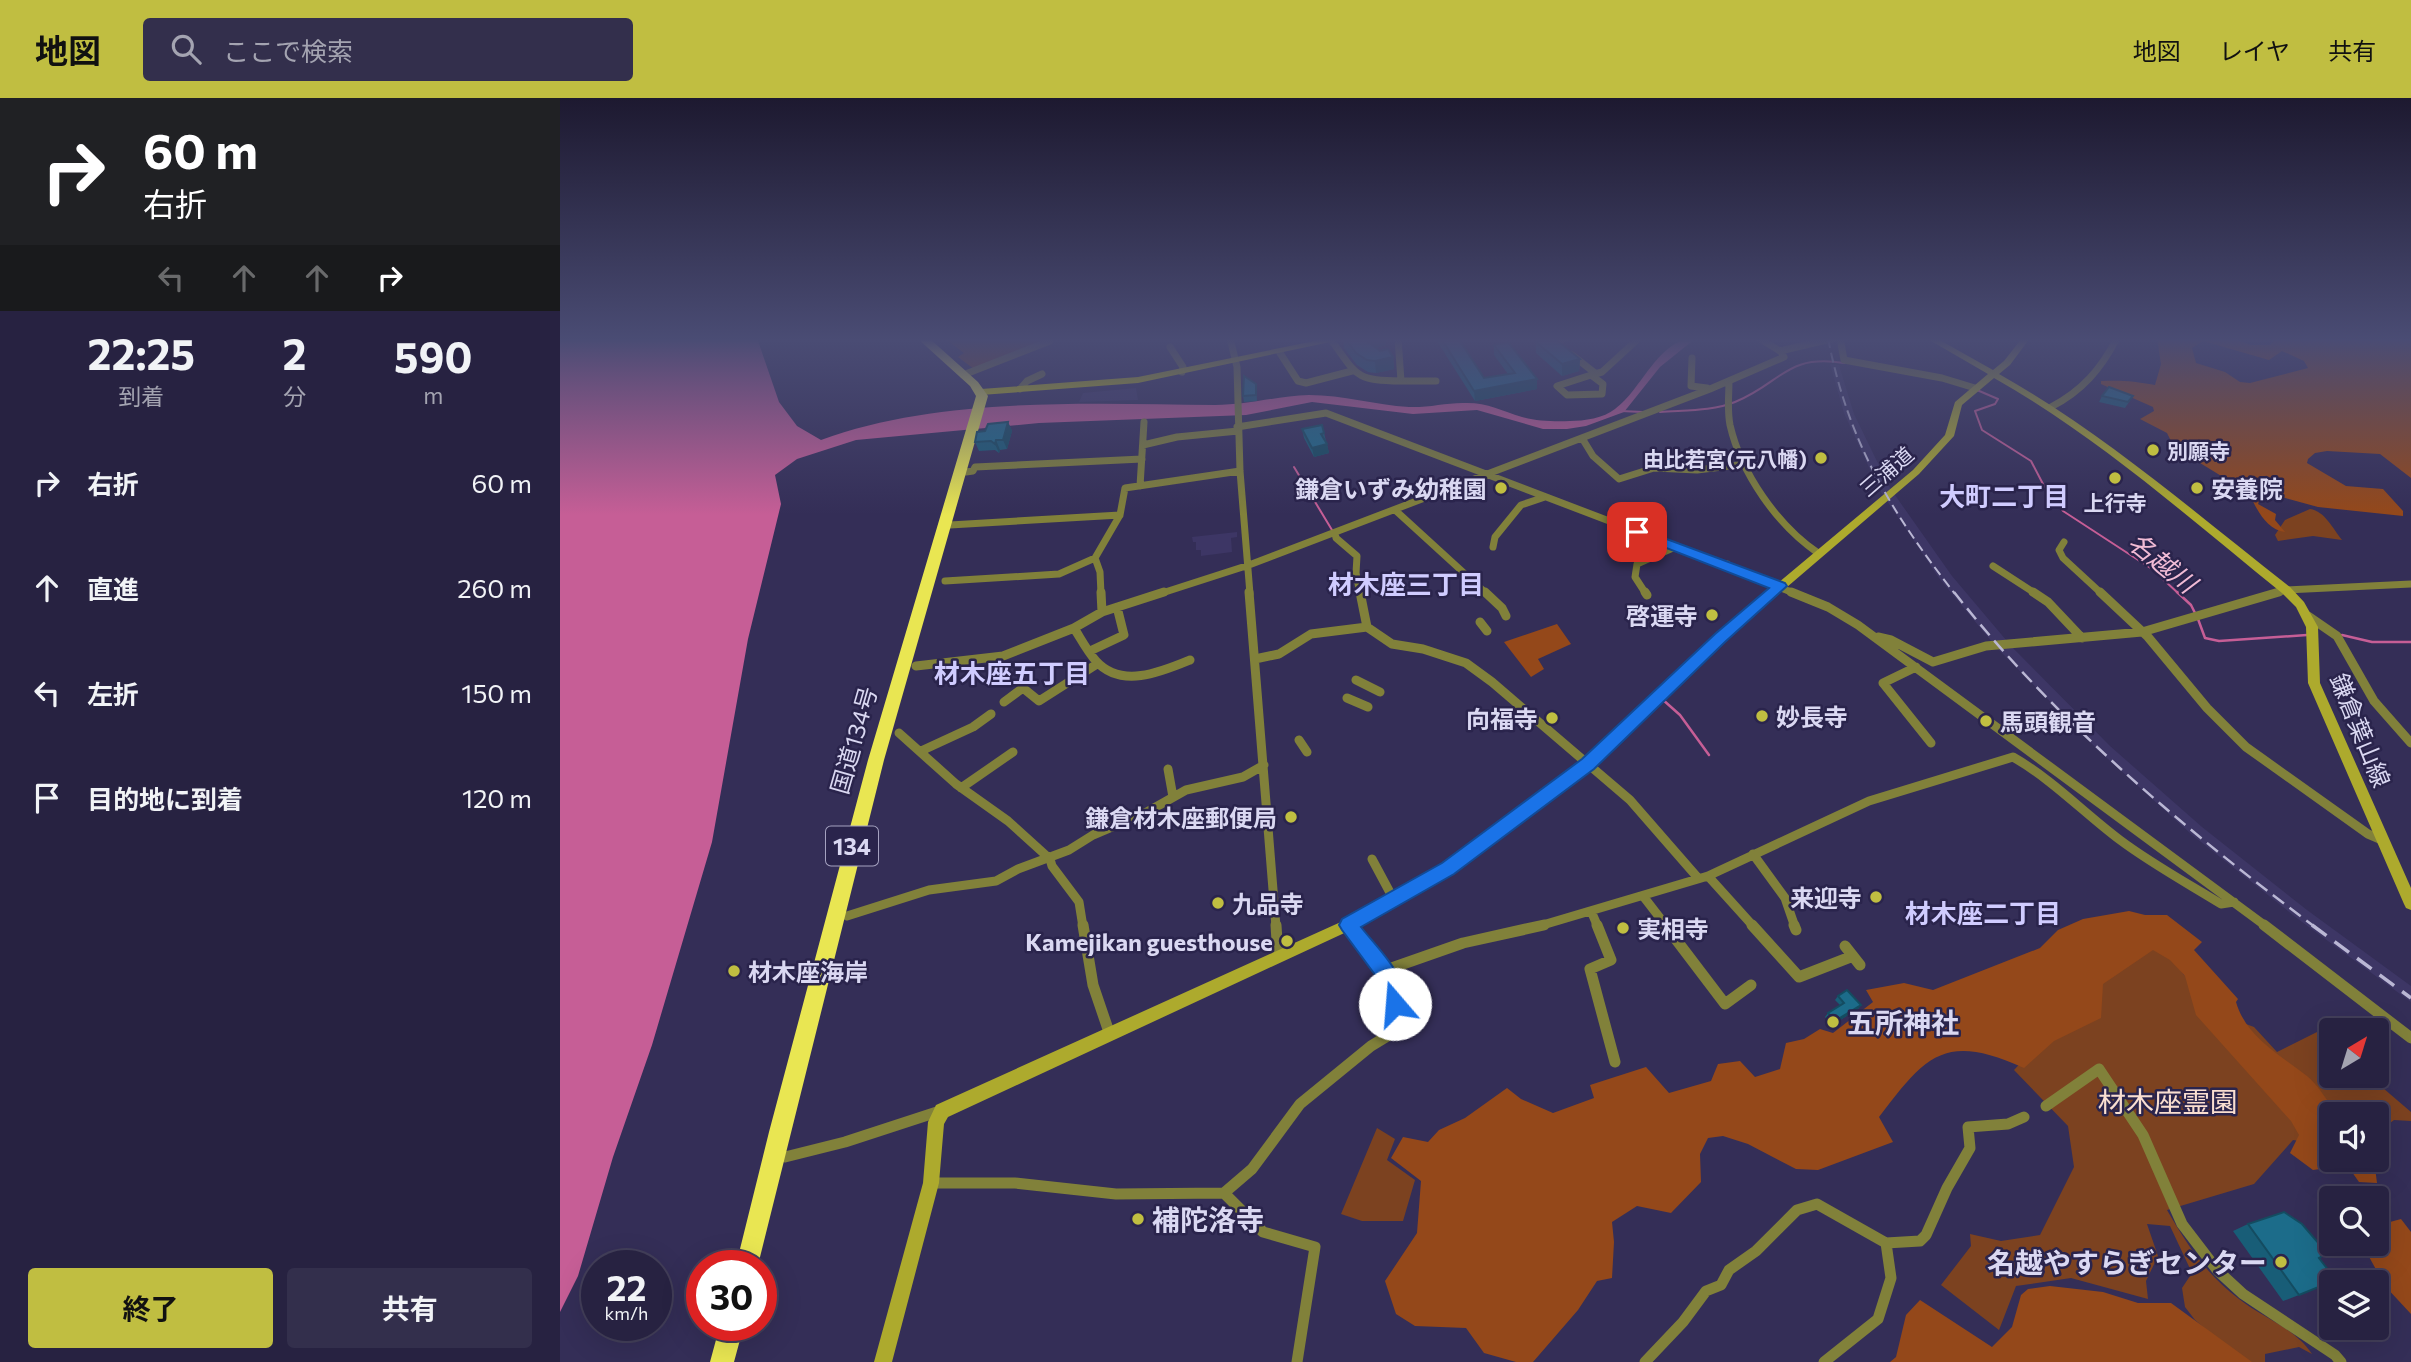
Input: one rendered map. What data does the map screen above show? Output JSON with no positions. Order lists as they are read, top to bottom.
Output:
{
  "streets": {
    "highway": ["国道134号", "134"],
    "main road": ["三浦道", "鎌倉葉山線"]
  },
  "districts": [
    "大町二丁目",
    "材木座三丁目",
    "材木座五丁目",
    "材木座二丁目"
  ],
  "water": ["名越川"],
  "parks": ["材木座霊園"],
  "places": [
    "別願寺",
    "由比若宮(元八幡)",
    "上行寺",
    "鎌倉いずみ幼稚園",
    "安養院",
    "啓運寺",
    "妙長寺",
    "向福寺",
    "馬頭観音",
    "鎌倉材木座郵便局",
    "来迎寺",
    "九品寺",
    "実相寺",
    "Kamejikan guesthouse",
    "材木座海岸",
    "五所神社",
    "補陀洛寺",
    "名越やすらぎセンター"
  ],
  "north": "top right",
  "page": {
    "header": "地図",
    "search": "ここで検索",
    "nav": ["地図", "レイヤ", "共有"],
    "turn": ["60 m", "右折"],
    "eta": [
      "22:25",
      "到着",
      "2",
      "分",
      "590",
      "m"
    ],
    "list": [
      {
        "name": "右折",
        "value": "60 m"
      },
      {
        "name": "直進",
        "value": "260 m"
      },
      {
        "name": "左折",
        "value": "150 m"
      },
      {
        "name": "目的地に到着",
        "value": "120 m"
      }
    ],
    "speed": "22 km/h",
    "limit": "30",
    "buttons": ["終了", "共有"]
  }
}
